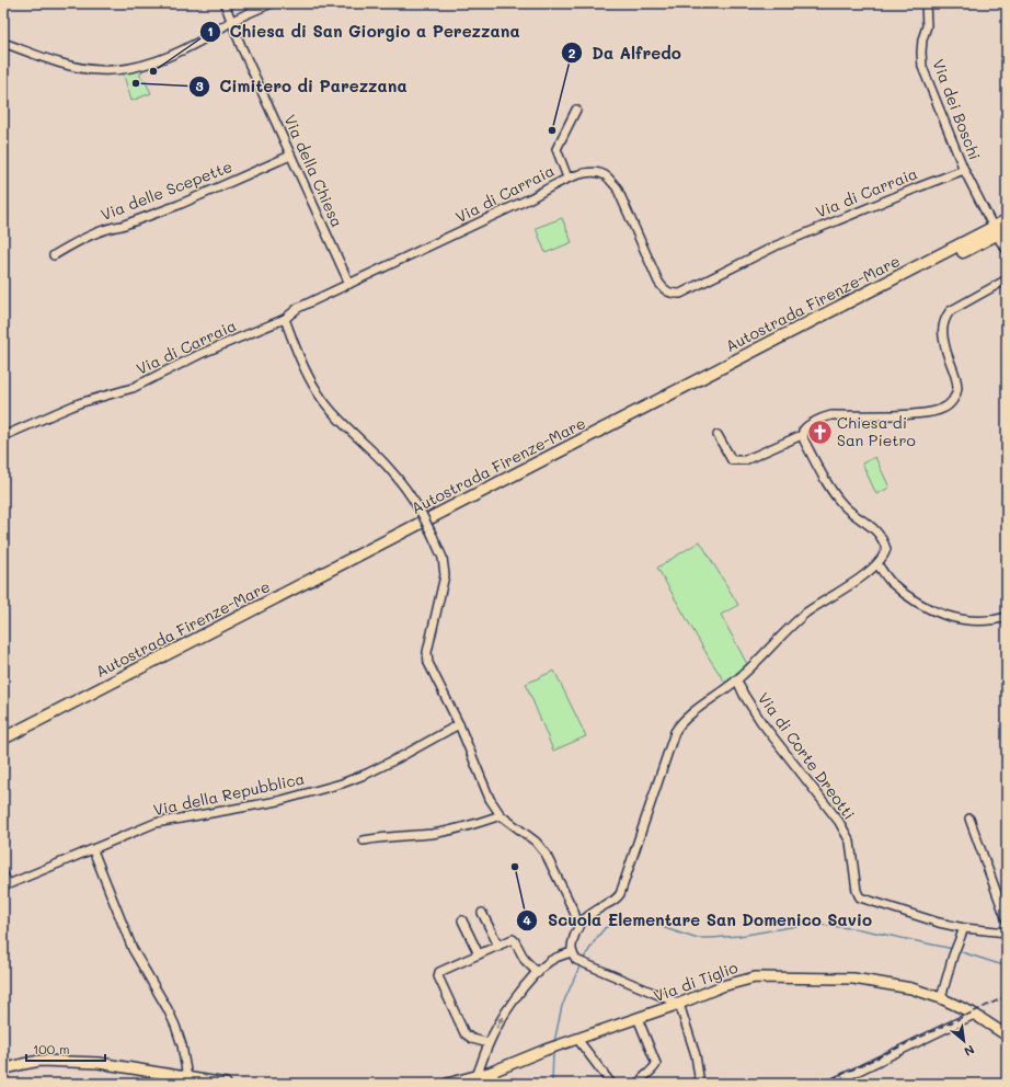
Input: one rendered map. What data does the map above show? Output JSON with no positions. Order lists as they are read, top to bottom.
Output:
{
  "streets": {
    "highway": ["Autostrada Firenze-Mare"],
    "main road": ["Via di Tiglio"],
    "street": [
      "Via dei Boschi",
      "Via della Chiesa",
      "Via delle Scepette",
      "Via di Carraia",
      "Via di Corte Dreotti",
      "Via della Repubblica"
    ]
  },
  "crossings": [
    ["Via dei Boschi", "Via di Carraia"],
    ["Via della Chiesa", "Via delle Scepette"],
    ["Via della Chiesa", "Via di Carraia"]
  ],
  "places": {
    "other": [
      "Chiesa di San Giorgio a Perezzana",
      "Cimitero di Parezzana",
      "Da Alfredo",
      "Scuola Elementare San Domenico Savio"
    ],
    "church": ["Chiesa di San Pietro"]
  },
  "scale_bar": "100 m",
  "north": "bottom right"
}
